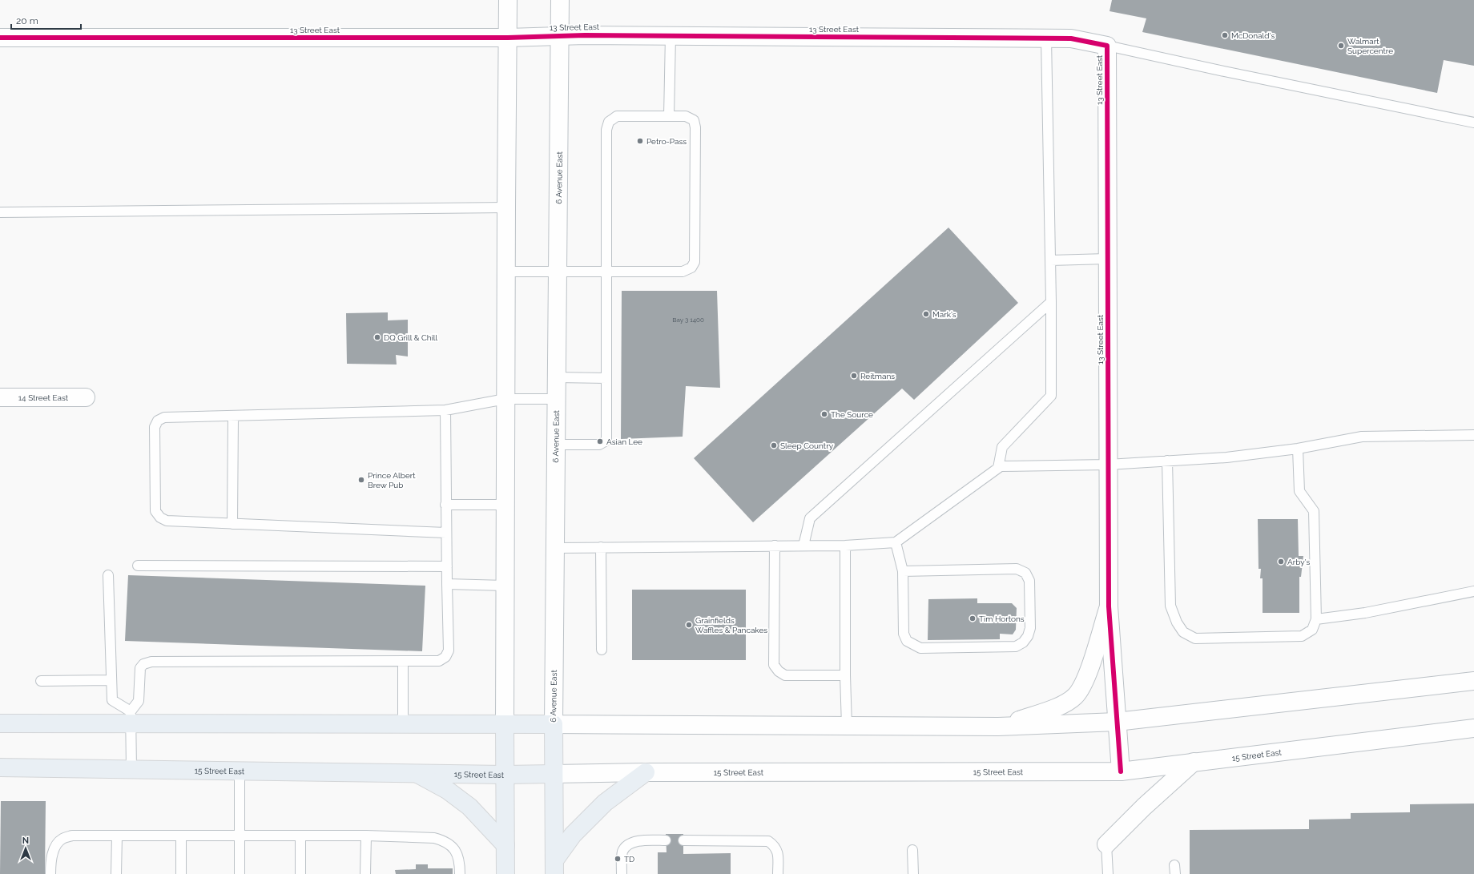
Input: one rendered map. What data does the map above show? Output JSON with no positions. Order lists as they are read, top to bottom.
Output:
{
  "streets": {
    "main road": [
      "13 Street East",
      "6 Avenue East",
      "14 Street East",
      "15 Street East"
    ]
  },
  "crossings": [
    ["13 Street East", "6 Avenue East"],
    ["6 Avenue East", "15 Street East"]
  ],
  "places": [
    "McDonald's",
    "Walmart Supercentre",
    "Petro-Pass",
    "Mark's",
    "DQ Grill & Chill",
    "Reitmans",
    "The Source",
    "Asian Lee",
    "Sleep Country",
    "Prince Albert Brew Pub",
    "Arby's",
    "Tim Hortons",
    "Grainfields Waffles & Pancakes",
    "TD"
  ],
  "house_numbers": ["Bay 3 1400"],
  "scale_bar": "20 m",
  "north": "top"
}
